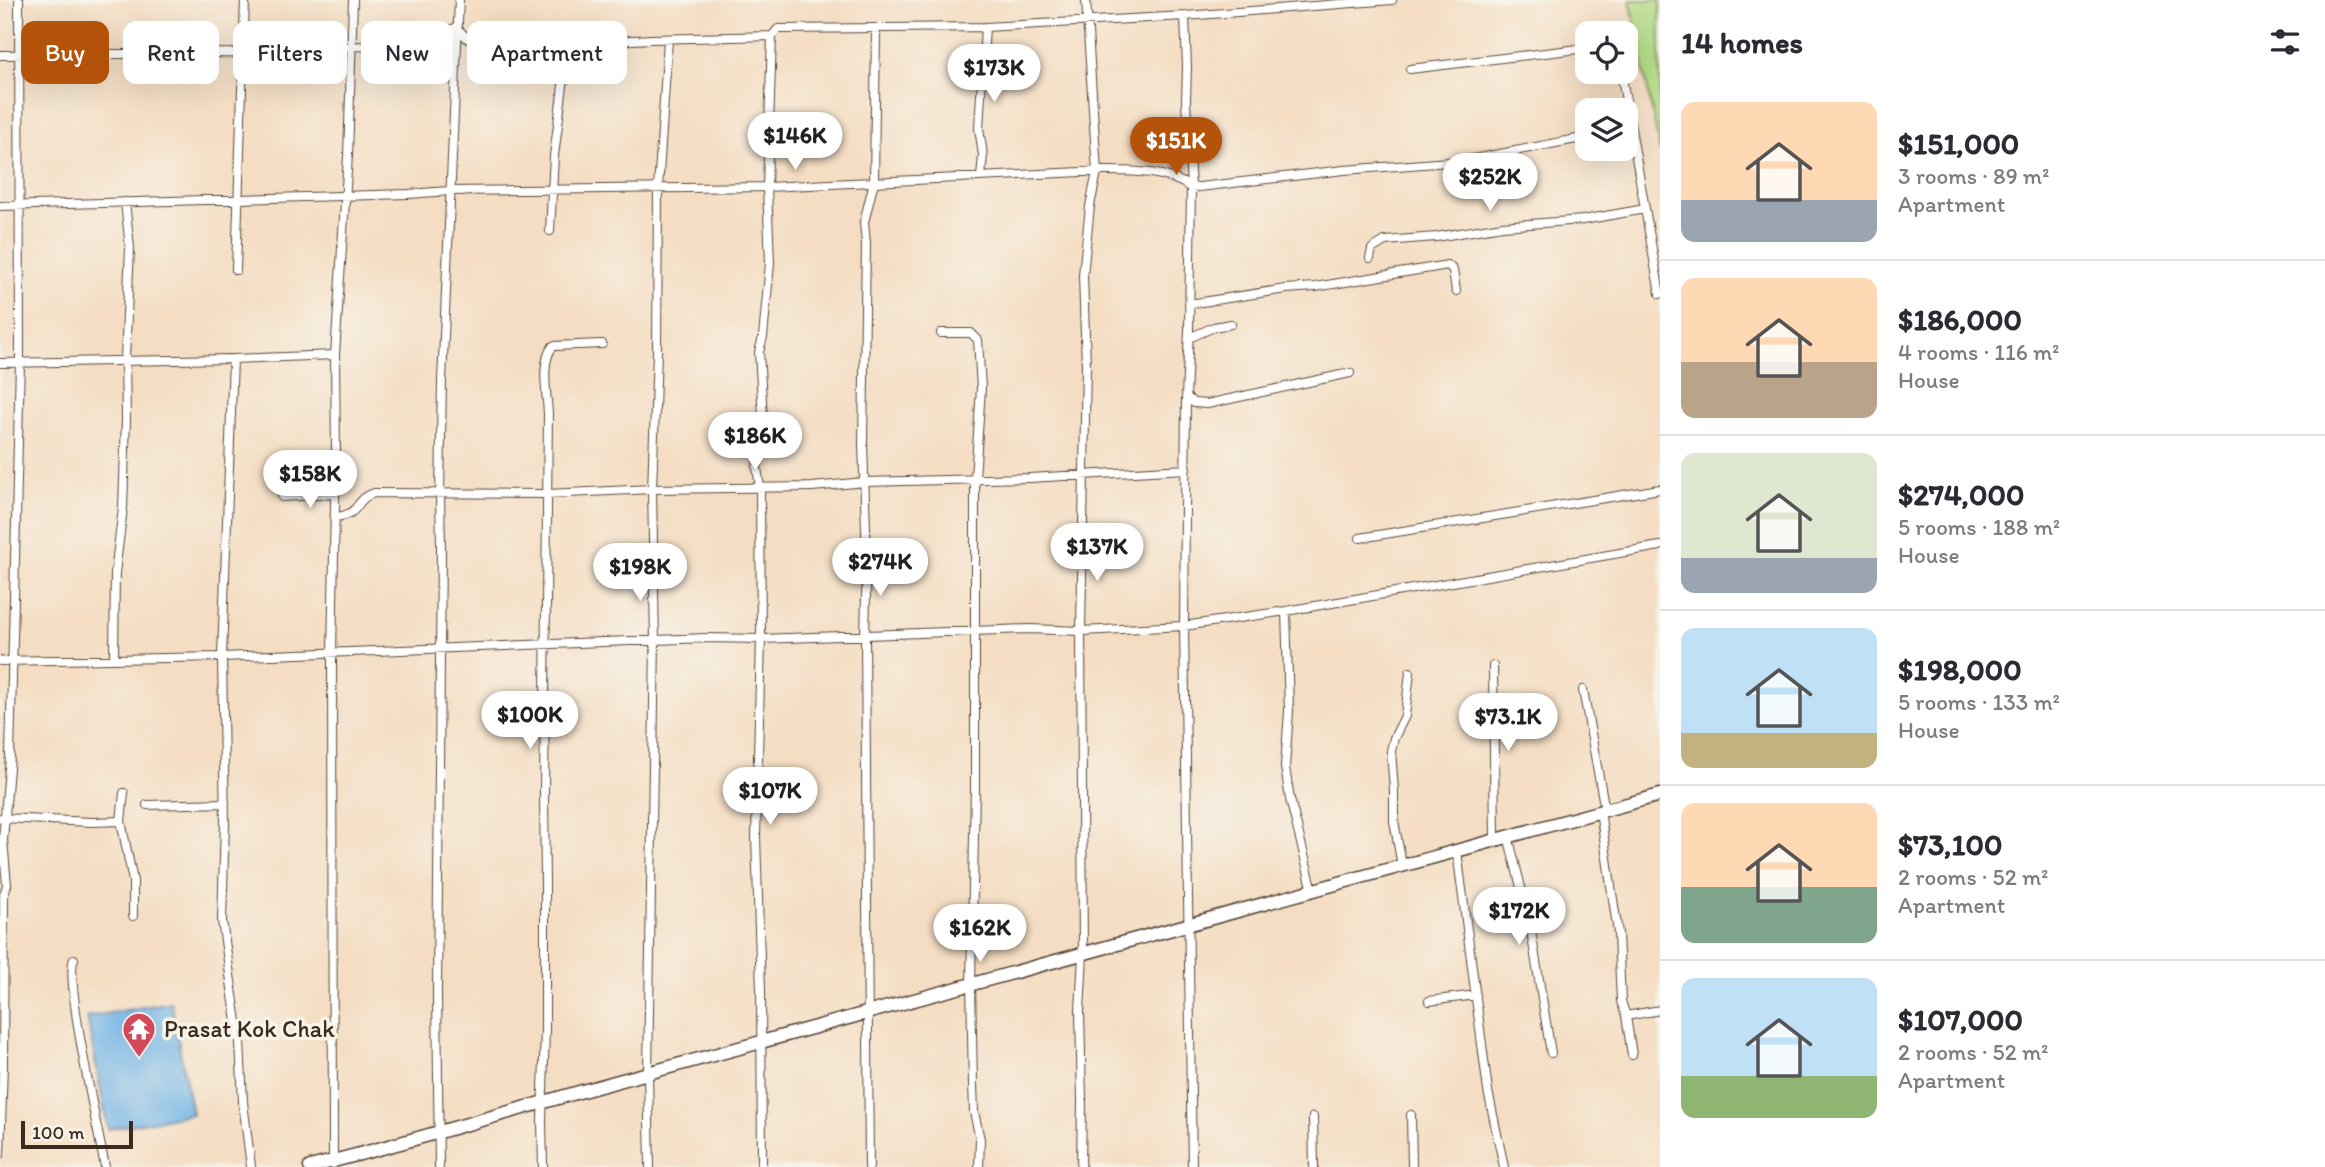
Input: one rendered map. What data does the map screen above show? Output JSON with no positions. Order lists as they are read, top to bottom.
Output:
{
  "places": {
    "temple": ["Prasat Kok Chak"]
  },
  "scale_bar": "100 m",
  "page": {
    "heading": "14 homes",
    "chip": [
      "Buy",
      "Rent",
      "Filters",
      "New",
      "Apartment"
    ],
    "price": [
      "$173K",
      "$146K",
      "$151K",
      "$252K",
      "$186K",
      "$158K",
      "$137K",
      "$274K",
      "$198K",
      "$100K",
      "$73.1K",
      "$107K",
      "$172K",
      "$162K"
    ],
    "list": [
      {
        "name": "$151,000",
        "note": "3 rooms · 89 m² · Apartment"
      },
      {
        "name": "$186,000",
        "note": "4 rooms · 116 m² · House"
      },
      {
        "name": "$274,000",
        "note": "5 rooms · 188 m² · House"
      },
      {
        "name": "$198,000",
        "note": "5 rooms · 133 m² · House"
      },
      {
        "name": "$73,100",
        "note": "2 rooms · 52 m² · Apartment"
      },
      {
        "name": "$107,000",
        "note": "2 rooms · 52 m² · Apartment"
      }
    ],
    "scale": "100 m"
  }
}
